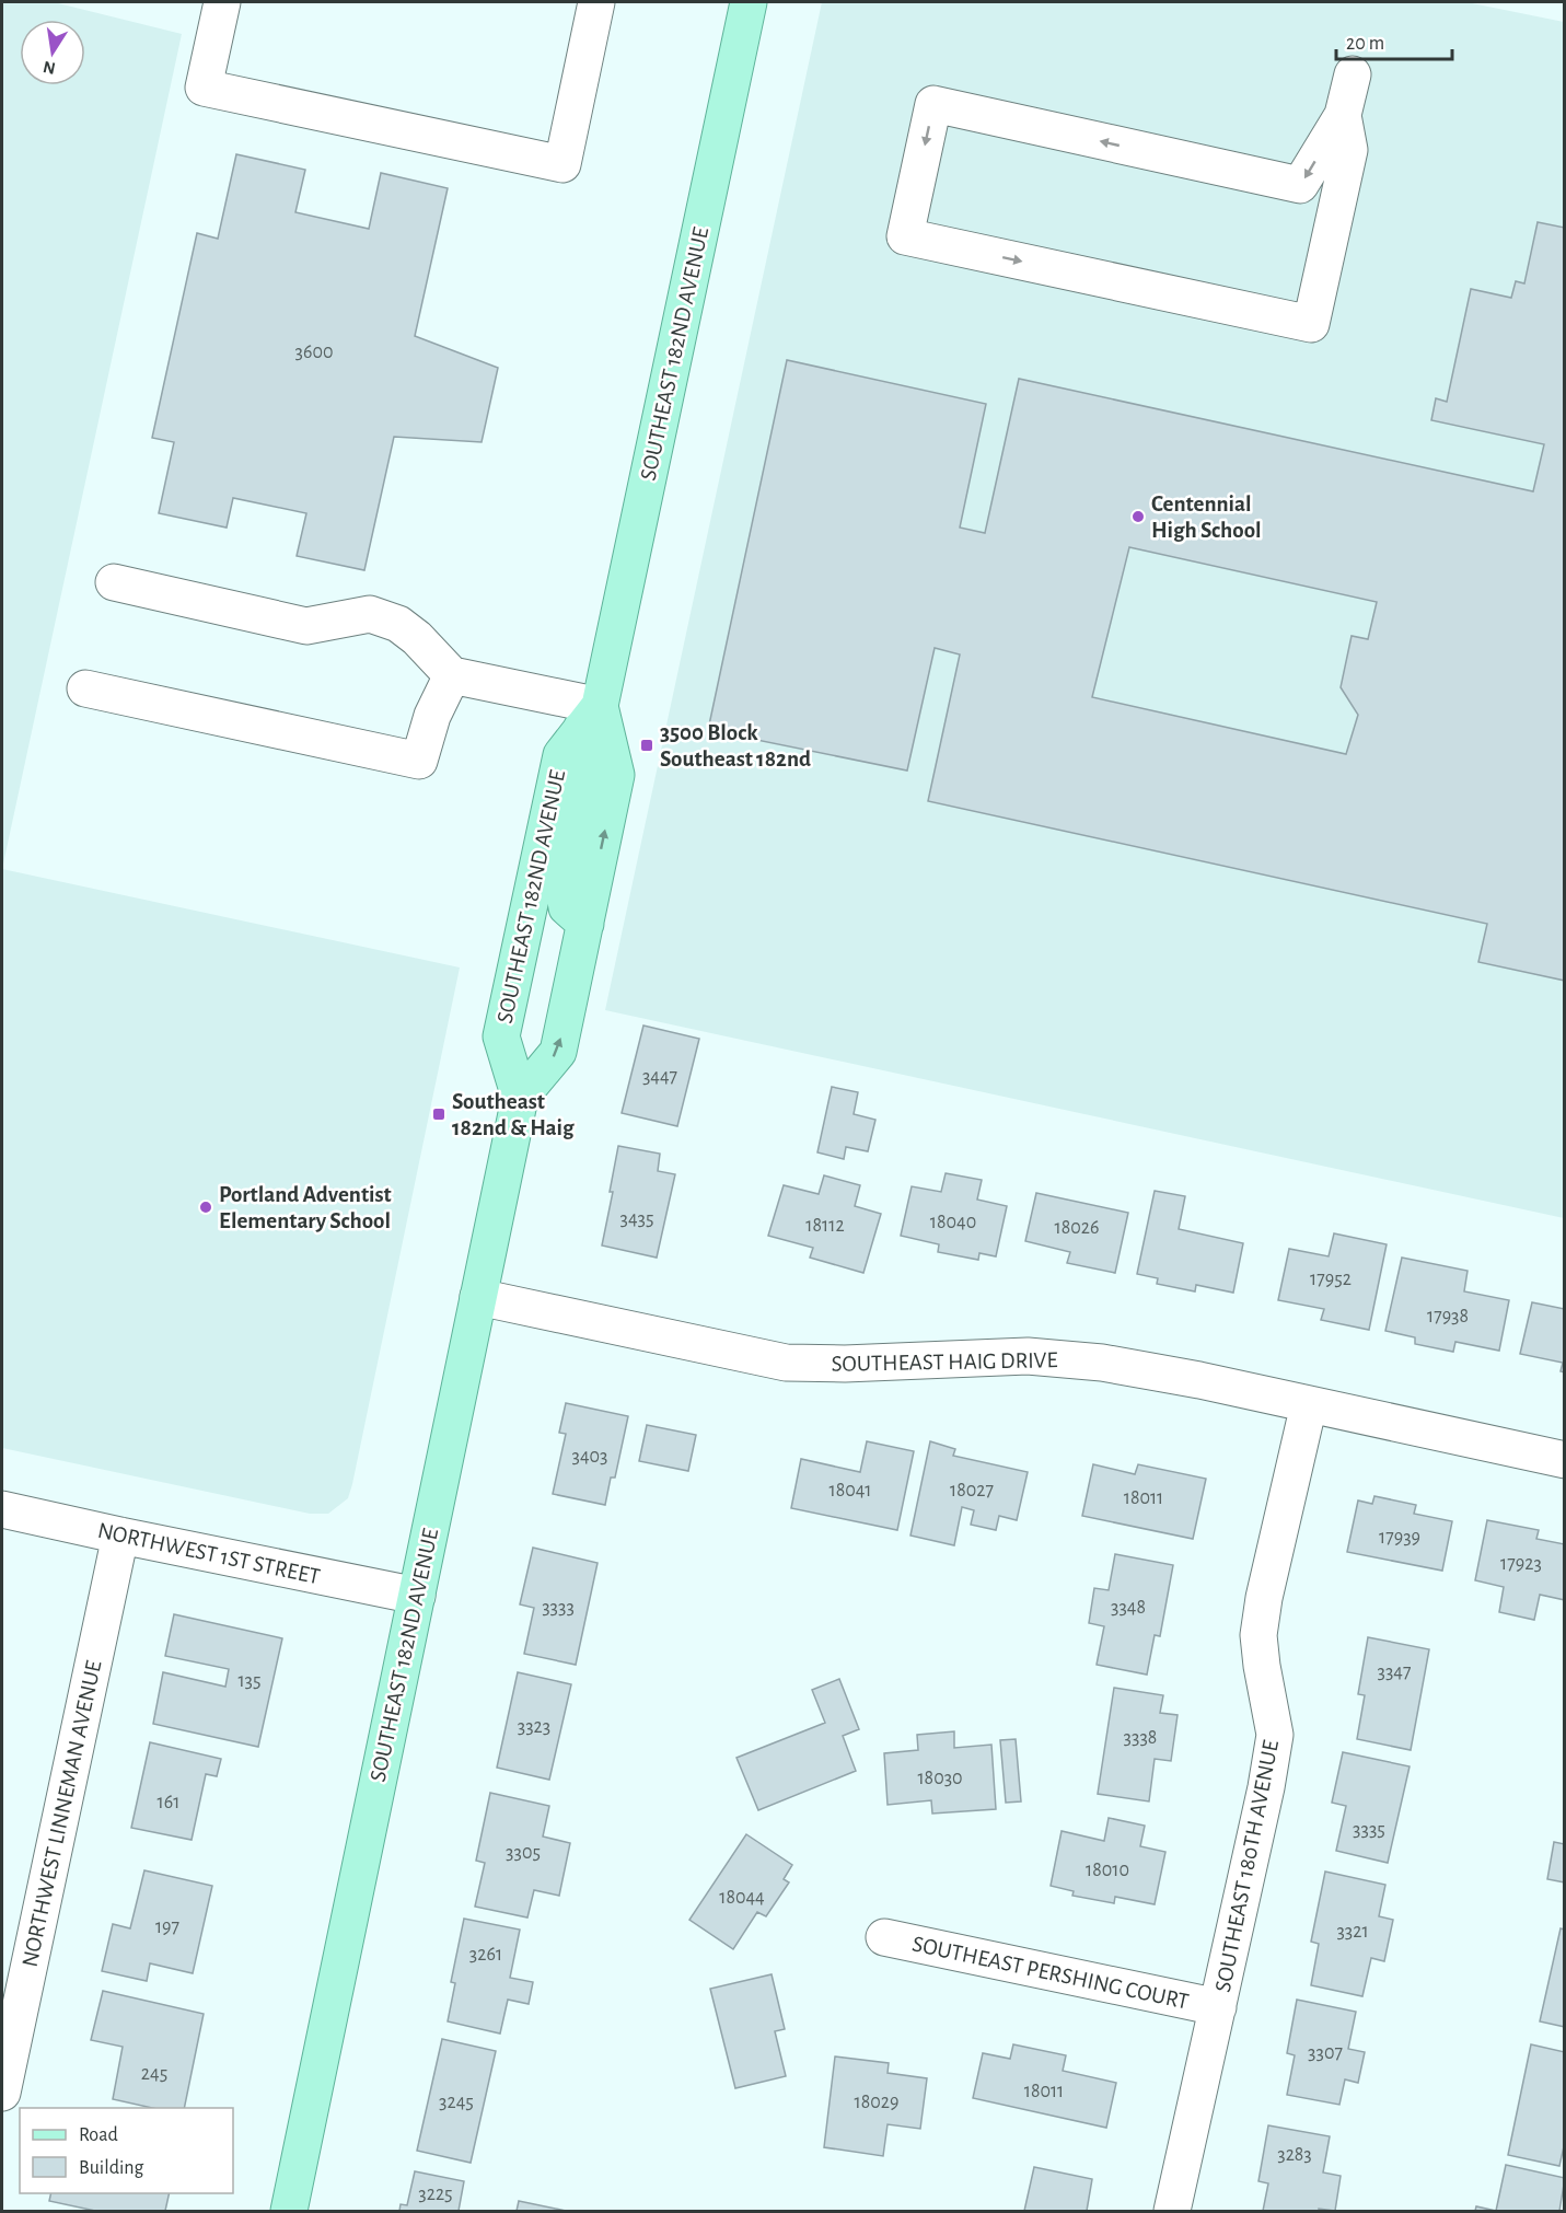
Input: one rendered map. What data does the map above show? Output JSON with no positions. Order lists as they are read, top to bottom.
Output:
{
  "streets": {
    "main road": ["SOUTHEAST 182ND AVENUE"],
    "street": [
      "SOUTHEAST HAIG DRIVE",
      "NORTHWEST 1ST STREET",
      "NORTHWEST LINNEMAN AVENUE",
      "SOUTHEAST 180TH AVENUE",
      "SOUTHEAST PERSHING COURT"
    ]
  },
  "crossings": [
    ["SOUTHEAST 182ND AVENUE", "SOUTHEAST HAIG DRIVE"],
    ["SOUTHEAST 182ND AVENUE", "NORTHWEST 1ST STREET"],
    ["SOUTHEAST HAIG DRIVE", "SOUTHEAST 180TH AVENUE"],
    ["NORTHWEST 1ST STREET", "NORTHWEST LINNEMAN AVENUE"],
    ["SOUTHEAST 180TH AVENUE", "SOUTHEAST PERSHING COURT"]
  ],
  "places": {
    "other": ["Centennial High School", "Portland Adventist Elementary School"],
    "transit": ["3500 Block Southeast 182nd", "Southeast 182nd & Haig"]
  },
  "house_numbers": [
    "3600",
    "3447",
    "3435",
    "18040",
    "18112",
    "18026",
    "17952",
    "17938",
    "3403",
    "18041",
    "18027",
    "18011",
    "17939",
    "17923",
    "3333",
    "3348",
    "3347",
    "135",
    "3323",
    "3338",
    "18030",
    "161",
    "3335",
    "3305",
    "18010",
    "18044",
    "197",
    "3321",
    "3261",
    "3307",
    "245",
    "18011",
    "3245",
    "18029",
    "3283",
    "3225"
  ],
  "legend": ["Road", "Building"],
  "scale_bar": "20 m",
  "north": "bottom"
}
